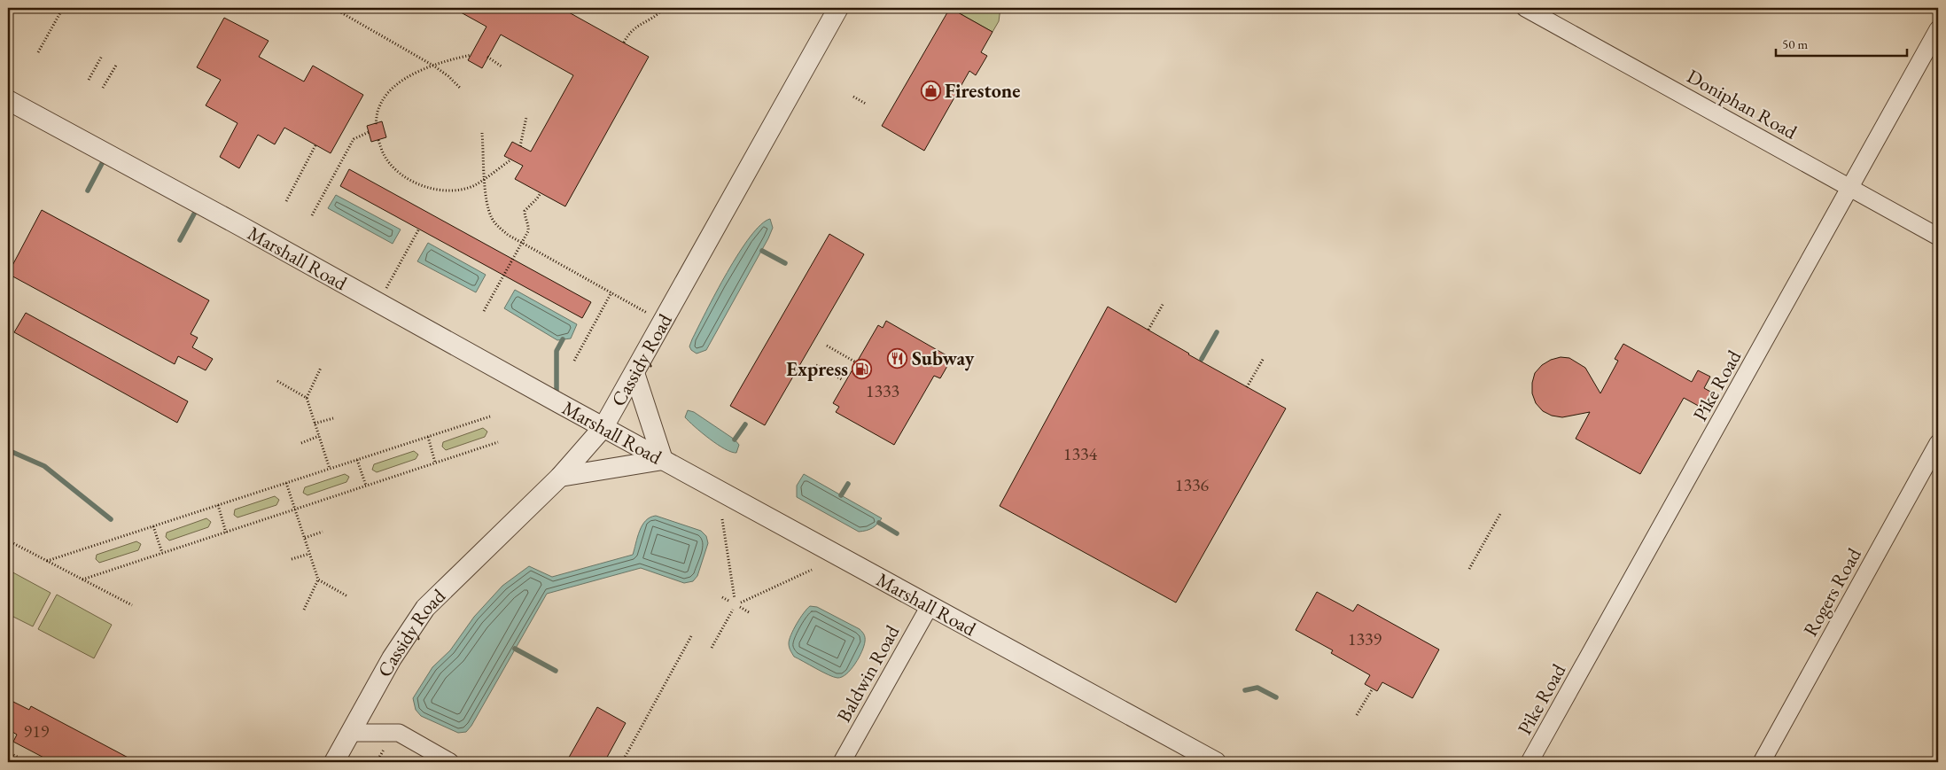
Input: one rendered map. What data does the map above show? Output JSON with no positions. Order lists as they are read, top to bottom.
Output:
{
  "streets": {
    "street": [
      "Doniphan Road",
      "Marshall Road",
      "Cassidy Road",
      "Pike Road",
      "Rogers Road",
      "Baldwin Road"
    ]
  },
  "crossings": [
    ["Doniphan Road", "Pike Road"],
    ["Marshall Road", "Cassidy Road"],
    ["Marshall Road", "Baldwin Road"]
  ],
  "places": {
    "shop": ["Firestone"],
    "restaurant": ["Subway"],
    "fuel station": ["Express"]
  },
  "house_numbers": [
    "1333",
    "1334",
    "1336",
    "1339",
    "919"
  ],
  "scale_bar": "50 m"
}
